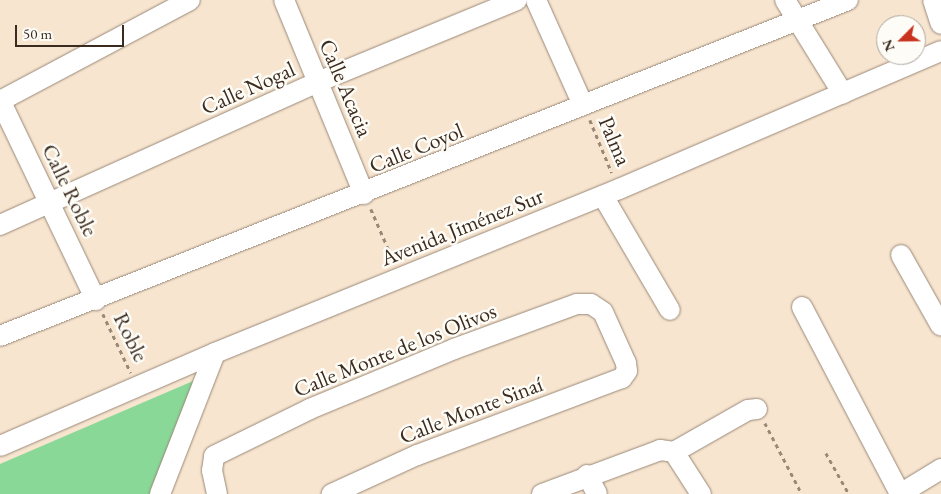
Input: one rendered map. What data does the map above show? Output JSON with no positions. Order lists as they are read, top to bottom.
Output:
{
  "streets": {
    "street": [
      "Calle Nogal",
      "Calle Acacia",
      "Calle Coyol",
      "Calle Roble",
      "Avenida Jiménez Sur",
      "Calle Monte de los Olivos",
      "Calle Monte Sinaí"
    ],
    "path": ["Palma", "Roble"]
  },
  "crossings": [
    ["Calle Nogal", "Calle Acacia"],
    ["Calle Nogal", "Calle Roble"],
    ["Calle Acacia", "Calle Coyol"],
    ["Palma", "Calle Coyol"],
    ["Palma", "Avenida Jiménez Sur"],
    ["Calle Coyol", "Calle Roble"],
    ["Calle Coyol", "Roble"],
    ["Calle Roble", "Roble"],
    ["Avenida Jiménez Sur", "Roble"],
    ["Calle Monte de los Olivos", "Calle Monte Sinaí"]
  ],
  "scale_bar": "50 m",
  "north": "bottom left"
}
